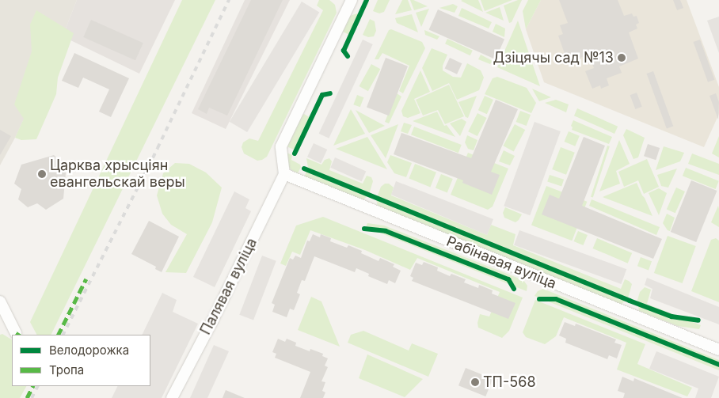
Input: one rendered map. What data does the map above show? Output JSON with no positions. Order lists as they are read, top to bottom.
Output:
{
  "streets": {
    "street": ["Рабінавая вуліца", "Палявая вуліца"]
  },
  "crossings": [
    ["Рабінавая вуліца", "Палявая вуліца"]
  ],
  "places": ["Дзіцячы сад №13", "Царква хрысціян евангельскай веры", "ТП-568"],
  "legend": ["Велодорожка", "Тропа"]
}
